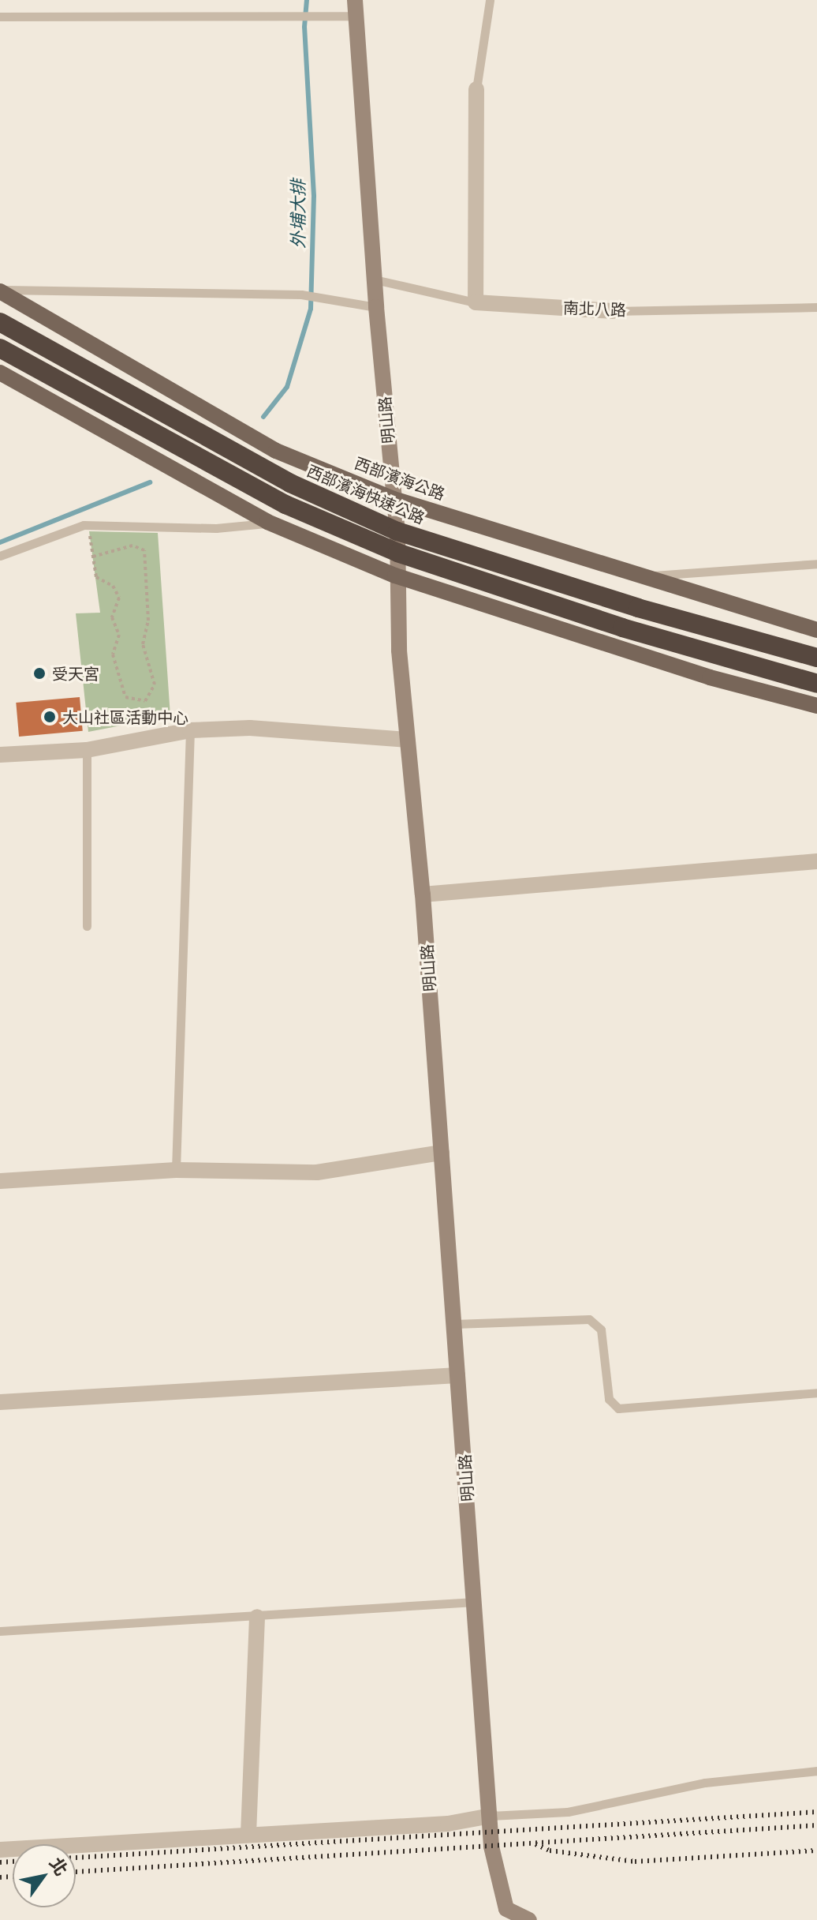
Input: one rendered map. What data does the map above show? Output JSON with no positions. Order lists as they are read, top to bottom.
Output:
{
  "streets": {
    "highway": ["西部濱海快速公路"],
    "main road": ["西部濱海公路"],
    "street": ["南北八路", "明山路"]
  },
  "crossings": [
    ["南北八路", "明山路"],
    ["明山路", "西部濱海公路"],
    ["明山路", "西部濱海快速公路"]
  ],
  "water": ["外埔大排"],
  "places": ["受天宮", "大山社區活動中心"],
  "north": "top right"
}
